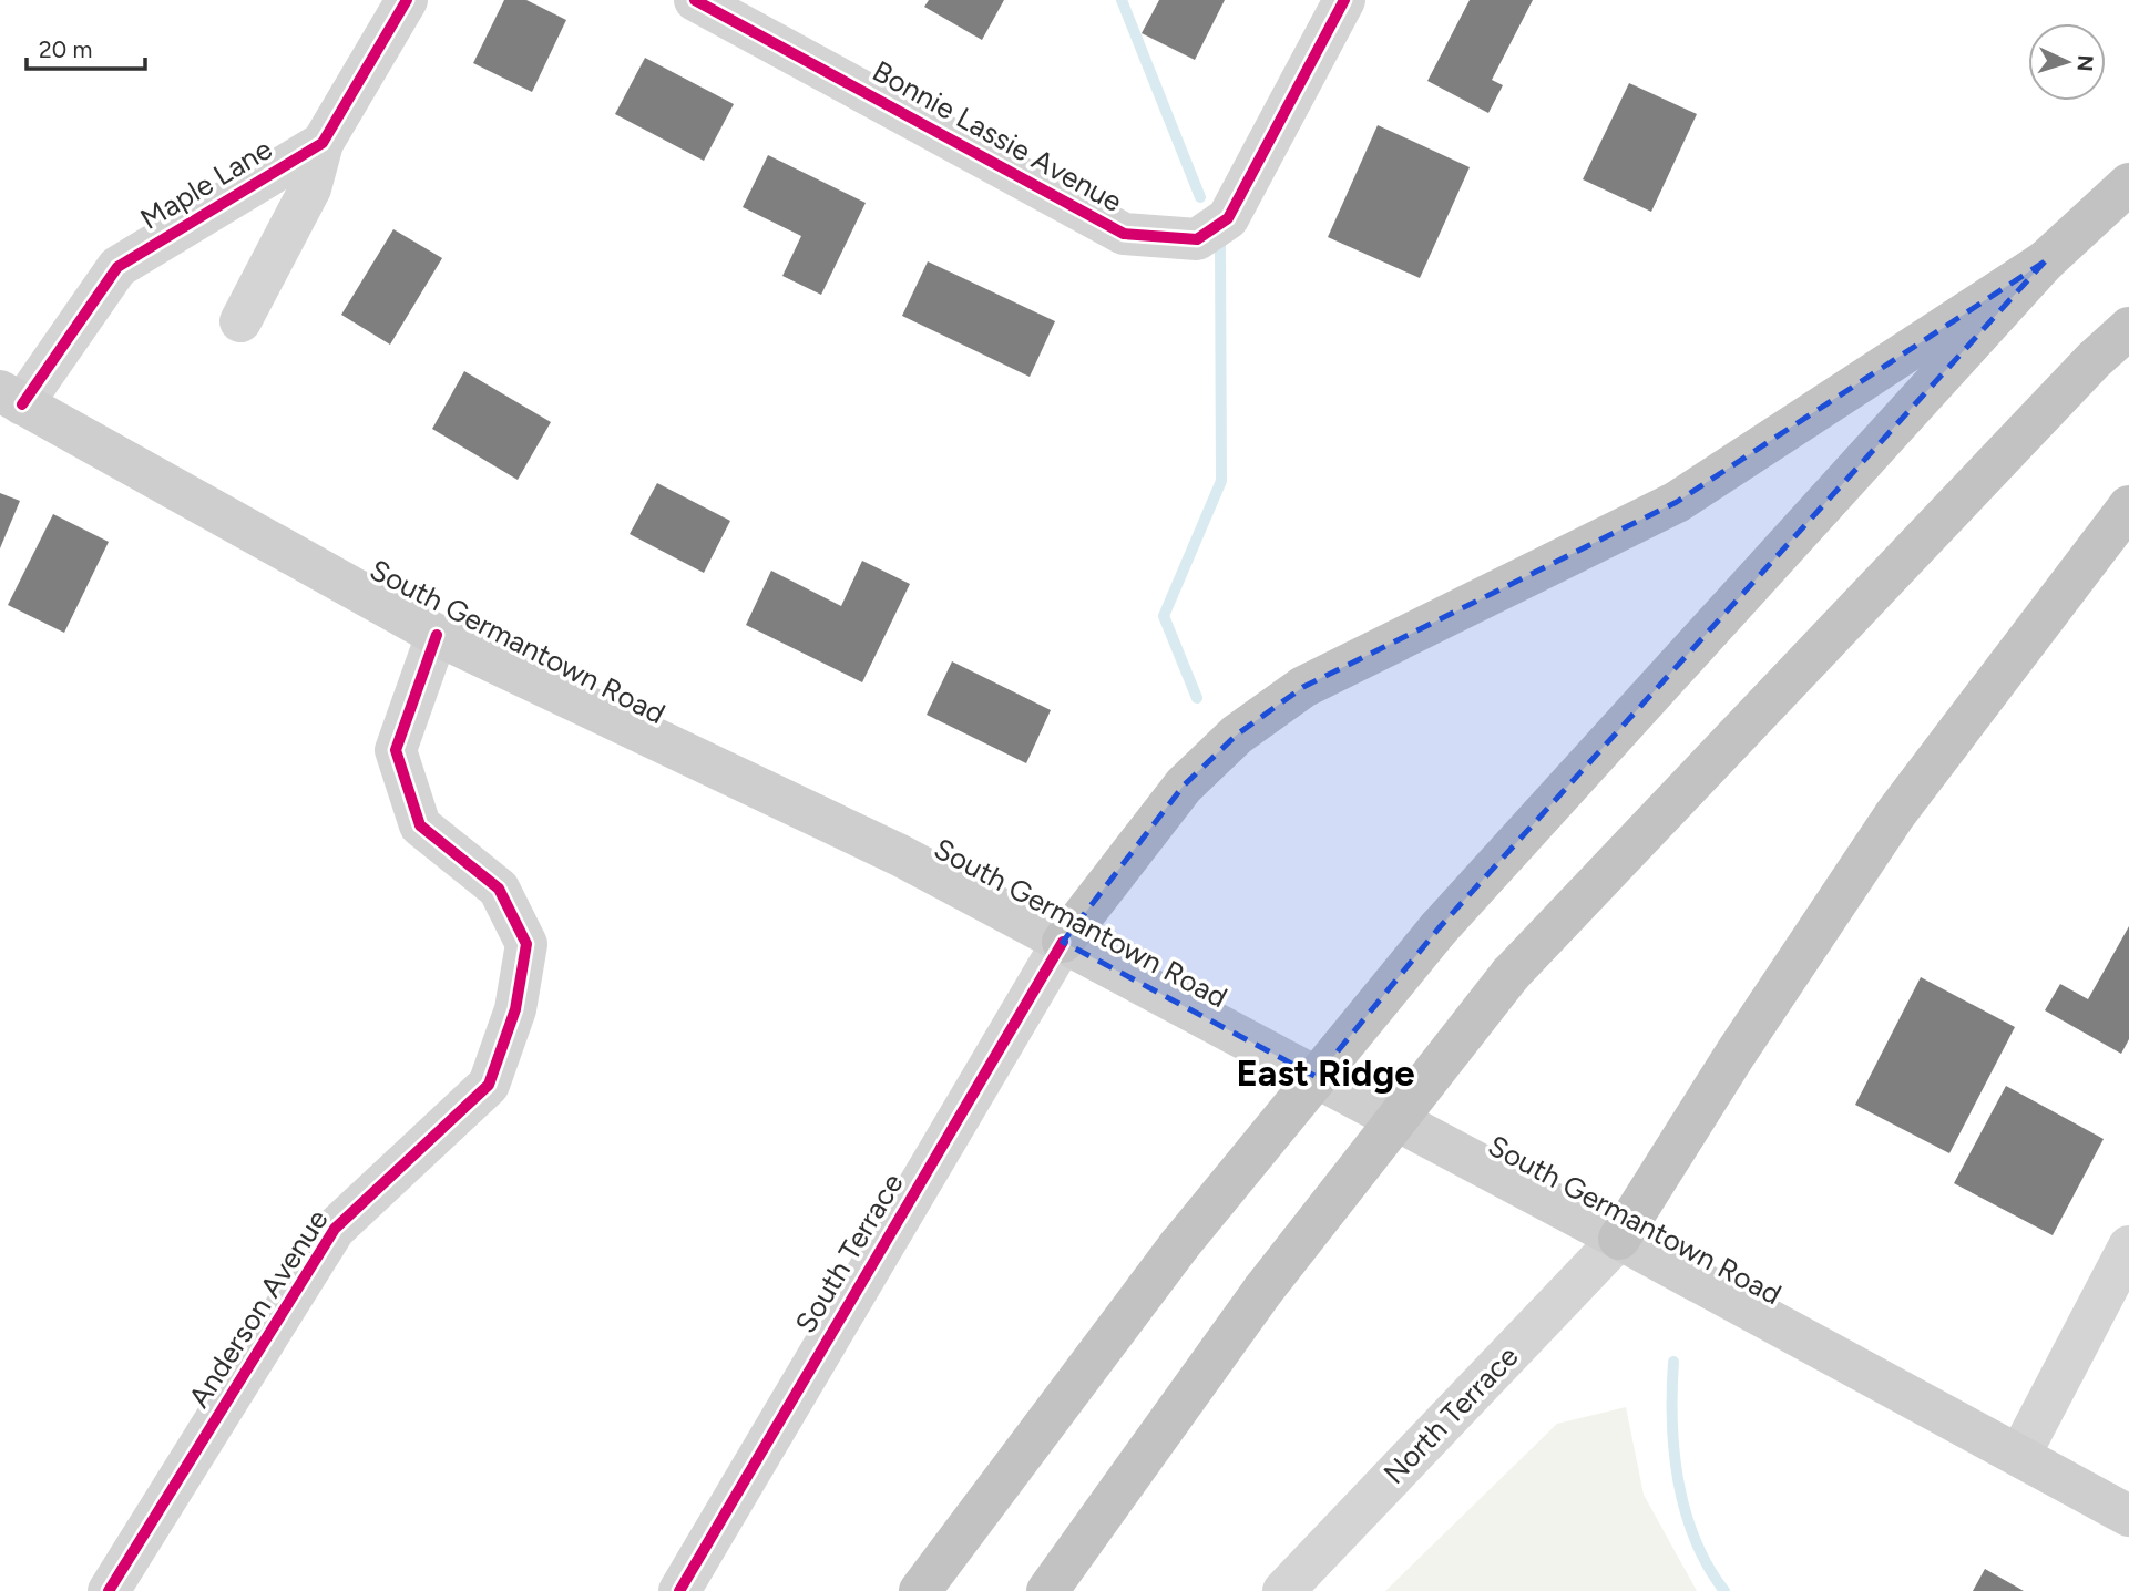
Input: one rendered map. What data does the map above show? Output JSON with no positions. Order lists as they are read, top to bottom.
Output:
{
  "streets": {
    "main road": ["South Germantown Road"],
    "street": [
      "Bonnie Lassie Avenue",
      "Maple Lane",
      "South Terrace",
      "Anderson Avenue",
      "North Terrace"
    ]
  },
  "crossings": [
    ["Maple Lane", "South Germantown Road"],
    ["South Germantown Road", "South Terrace"],
    ["South Germantown Road", "Anderson Avenue"],
    ["South Germantown Road", "North Terrace"]
  ],
  "districts": ["East Ridge"],
  "scale_bar": "20 m",
  "north": "right"
}
